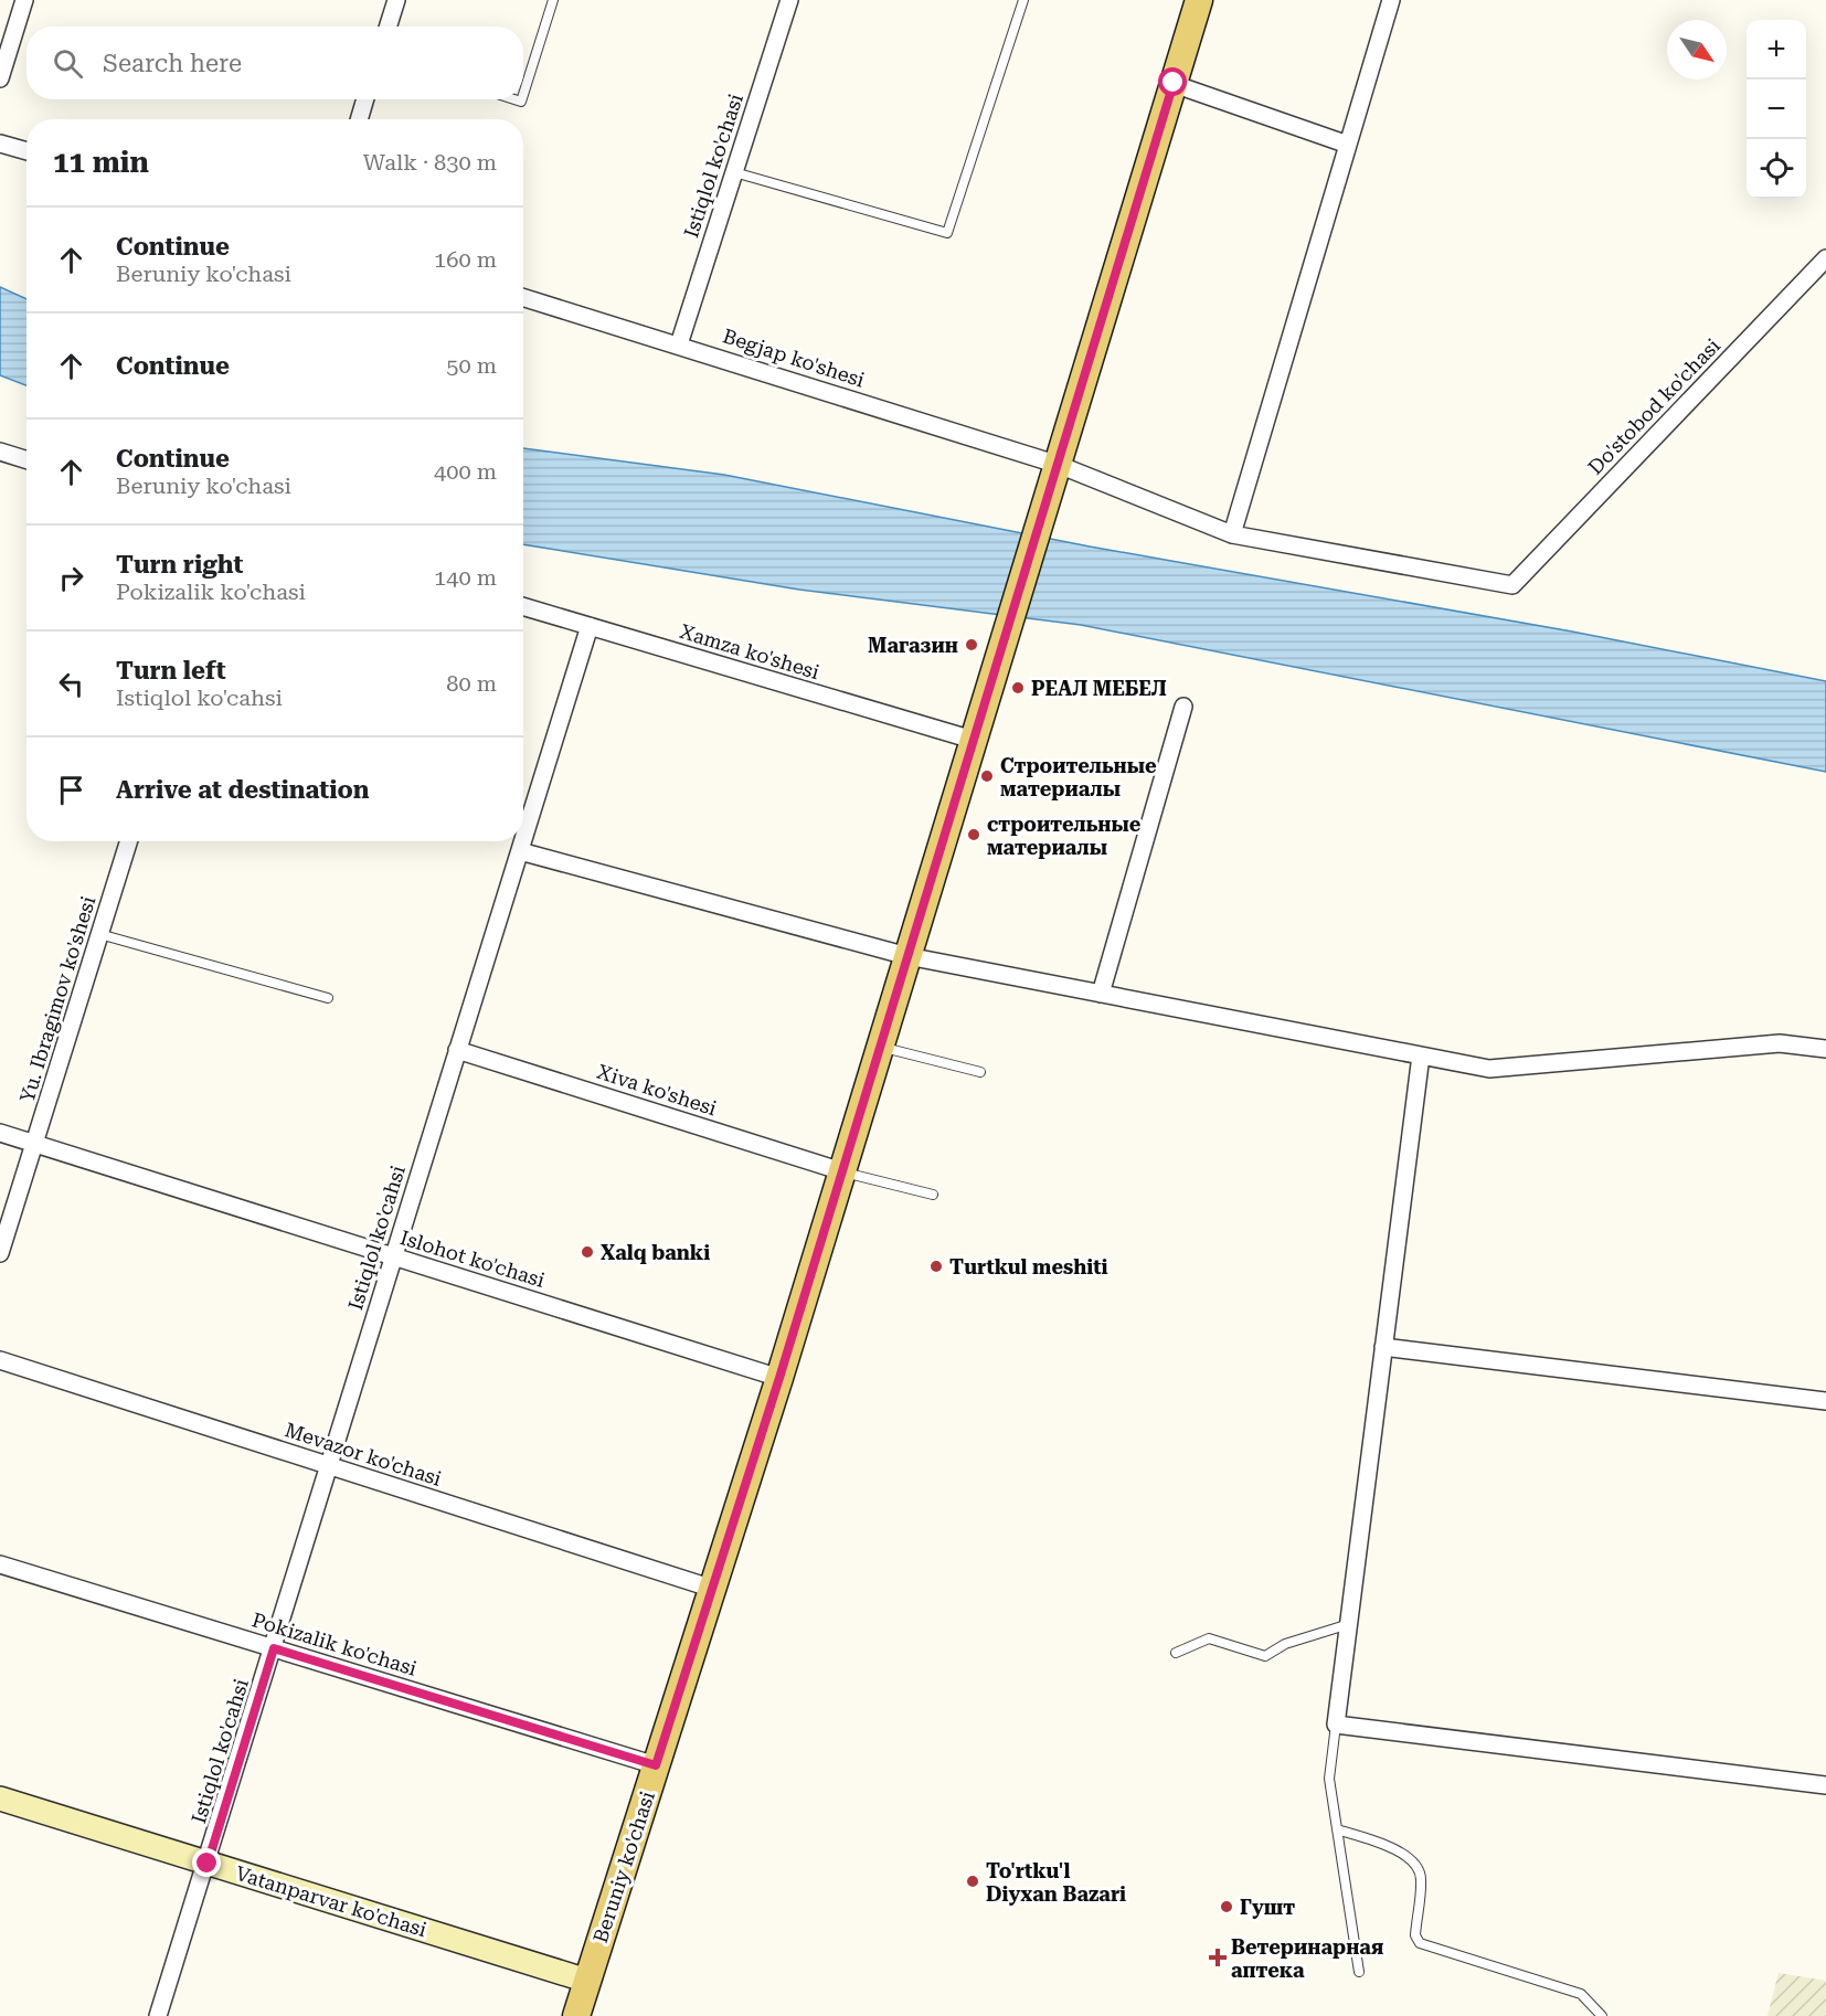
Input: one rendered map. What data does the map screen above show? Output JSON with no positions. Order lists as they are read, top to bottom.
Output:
{
  "streets": {
    "main road": ["Beruniy ko'chasi"],
    "street": [
      "Istiqlol ko'chasi",
      "Begjap ko'shesi",
      "Do'stobod ko'chasi",
      "Xamza ko'shesi",
      "Yu. Ibragimov ko'shesi",
      "Xiva ko'shesi",
      "Istiqlol ko'cahsi",
      "Islohot ko'chasi",
      "Mevazor ko'chasi",
      "Pokizalik ko'chasi",
      "Vatanparvar ko'chasi"
    ]
  },
  "crossings": [
    ["Istiqlol ko'chasi", "Begjap ko'shesi"],
    ["Begjap ko'shesi", "Do'stobod ko'chasi"],
    ["Begjap ko'shesi", "Beruniy ko'chasi"],
    ["Xamza ko'shesi", "Istiqlol ko'cahsi"],
    ["Xamza ko'shesi", "Beruniy ko'chasi"],
    ["Yu. Ibragimov ko'shesi", "Islohot ko'chasi"],
    ["Xiva ko'shesi", "Istiqlol ko'cahsi"],
    ["Xiva ko'shesi", "Beruniy ko'chasi"],
    ["Istiqlol ko'cahsi", "Islohot ko'chasi"],
    ["Istiqlol ko'cahsi", "Mevazor ko'chasi"],
    ["Istiqlol ko'cahsi", "Pokizalik ko'chasi"],
    ["Istiqlol ko'cahsi", "Vatanparvar ko'chasi"],
    ["Islohot ko'chasi", "Beruniy ko'chasi"],
    ["Mevazor ko'chasi", "Beruniy ko'chasi"],
    ["Pokizalik ko'chasi", "Beruniy ko'chasi"],
    ["Beruniy ko'chasi", "Vatanparvar ko'chasi"]
  ],
  "places": {
    "other": [
      "Магазин",
      "РЕАЛ МЕБЕЛ",
      "Строительные материалы",
      "строительные материалы",
      "Xalq banki",
      "Turtkul meshiti",
      "To'rtku'l Diyxan Bazari",
      "Гушт"
    ],
    "health": ["Ветеринарная аптека"]
  },
  "north": "bottom right",
  "page": {
    "map_buttons": ["+", "−"],
    "search": "Search here",
    "heading": ["11 min", "Walk · 830 m"],
    "list": [
      ["Continue", "Beruniy ko'chasi", "160 m"],
      ["Continue", "50 m"],
      ["Continue", "Beruniy ko'chasi", "400 m"],
      ["Turn right", "Pokizalik ko'chasi", "140 m"],
      ["Turn left", "Istiqlol ko'cahsi", "80 m"],
      "Arrive at destination"
    ]
  }
}
